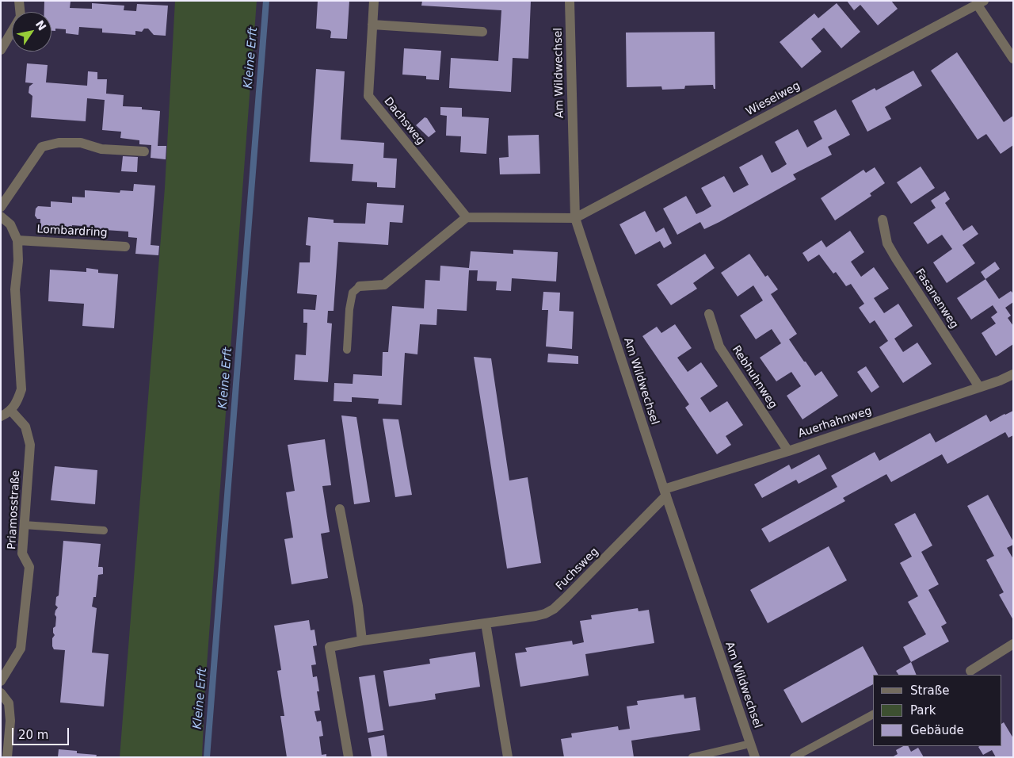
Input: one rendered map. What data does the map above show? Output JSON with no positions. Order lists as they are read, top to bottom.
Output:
{
  "streets": {
    "street": [
      "Am Wildwechsel",
      "Wieselweg",
      "Dachsweg",
      "Lombardring",
      "Fasanenweg",
      "Rebhuhnweg",
      "Auerhahnweg",
      "Priamosstraße",
      "Fuchsweg"
    ]
  },
  "crossings": [
    ["Am Wildwechsel", "Wieselweg"],
    ["Am Wildwechsel", "Auerhahnweg"],
    ["Am Wildwechsel", "Fuchsweg"],
    ["Fasanenweg", "Auerhahnweg"],
    ["Rebhuhnweg", "Auerhahnweg"],
    ["Auerhahnweg", "Fuchsweg"]
  ],
  "water": ["Kleine Erft"],
  "legend": ["Straße", "Park", "Gebäude"],
  "scale_bar": "20 m",
  "north": "top right"
}
